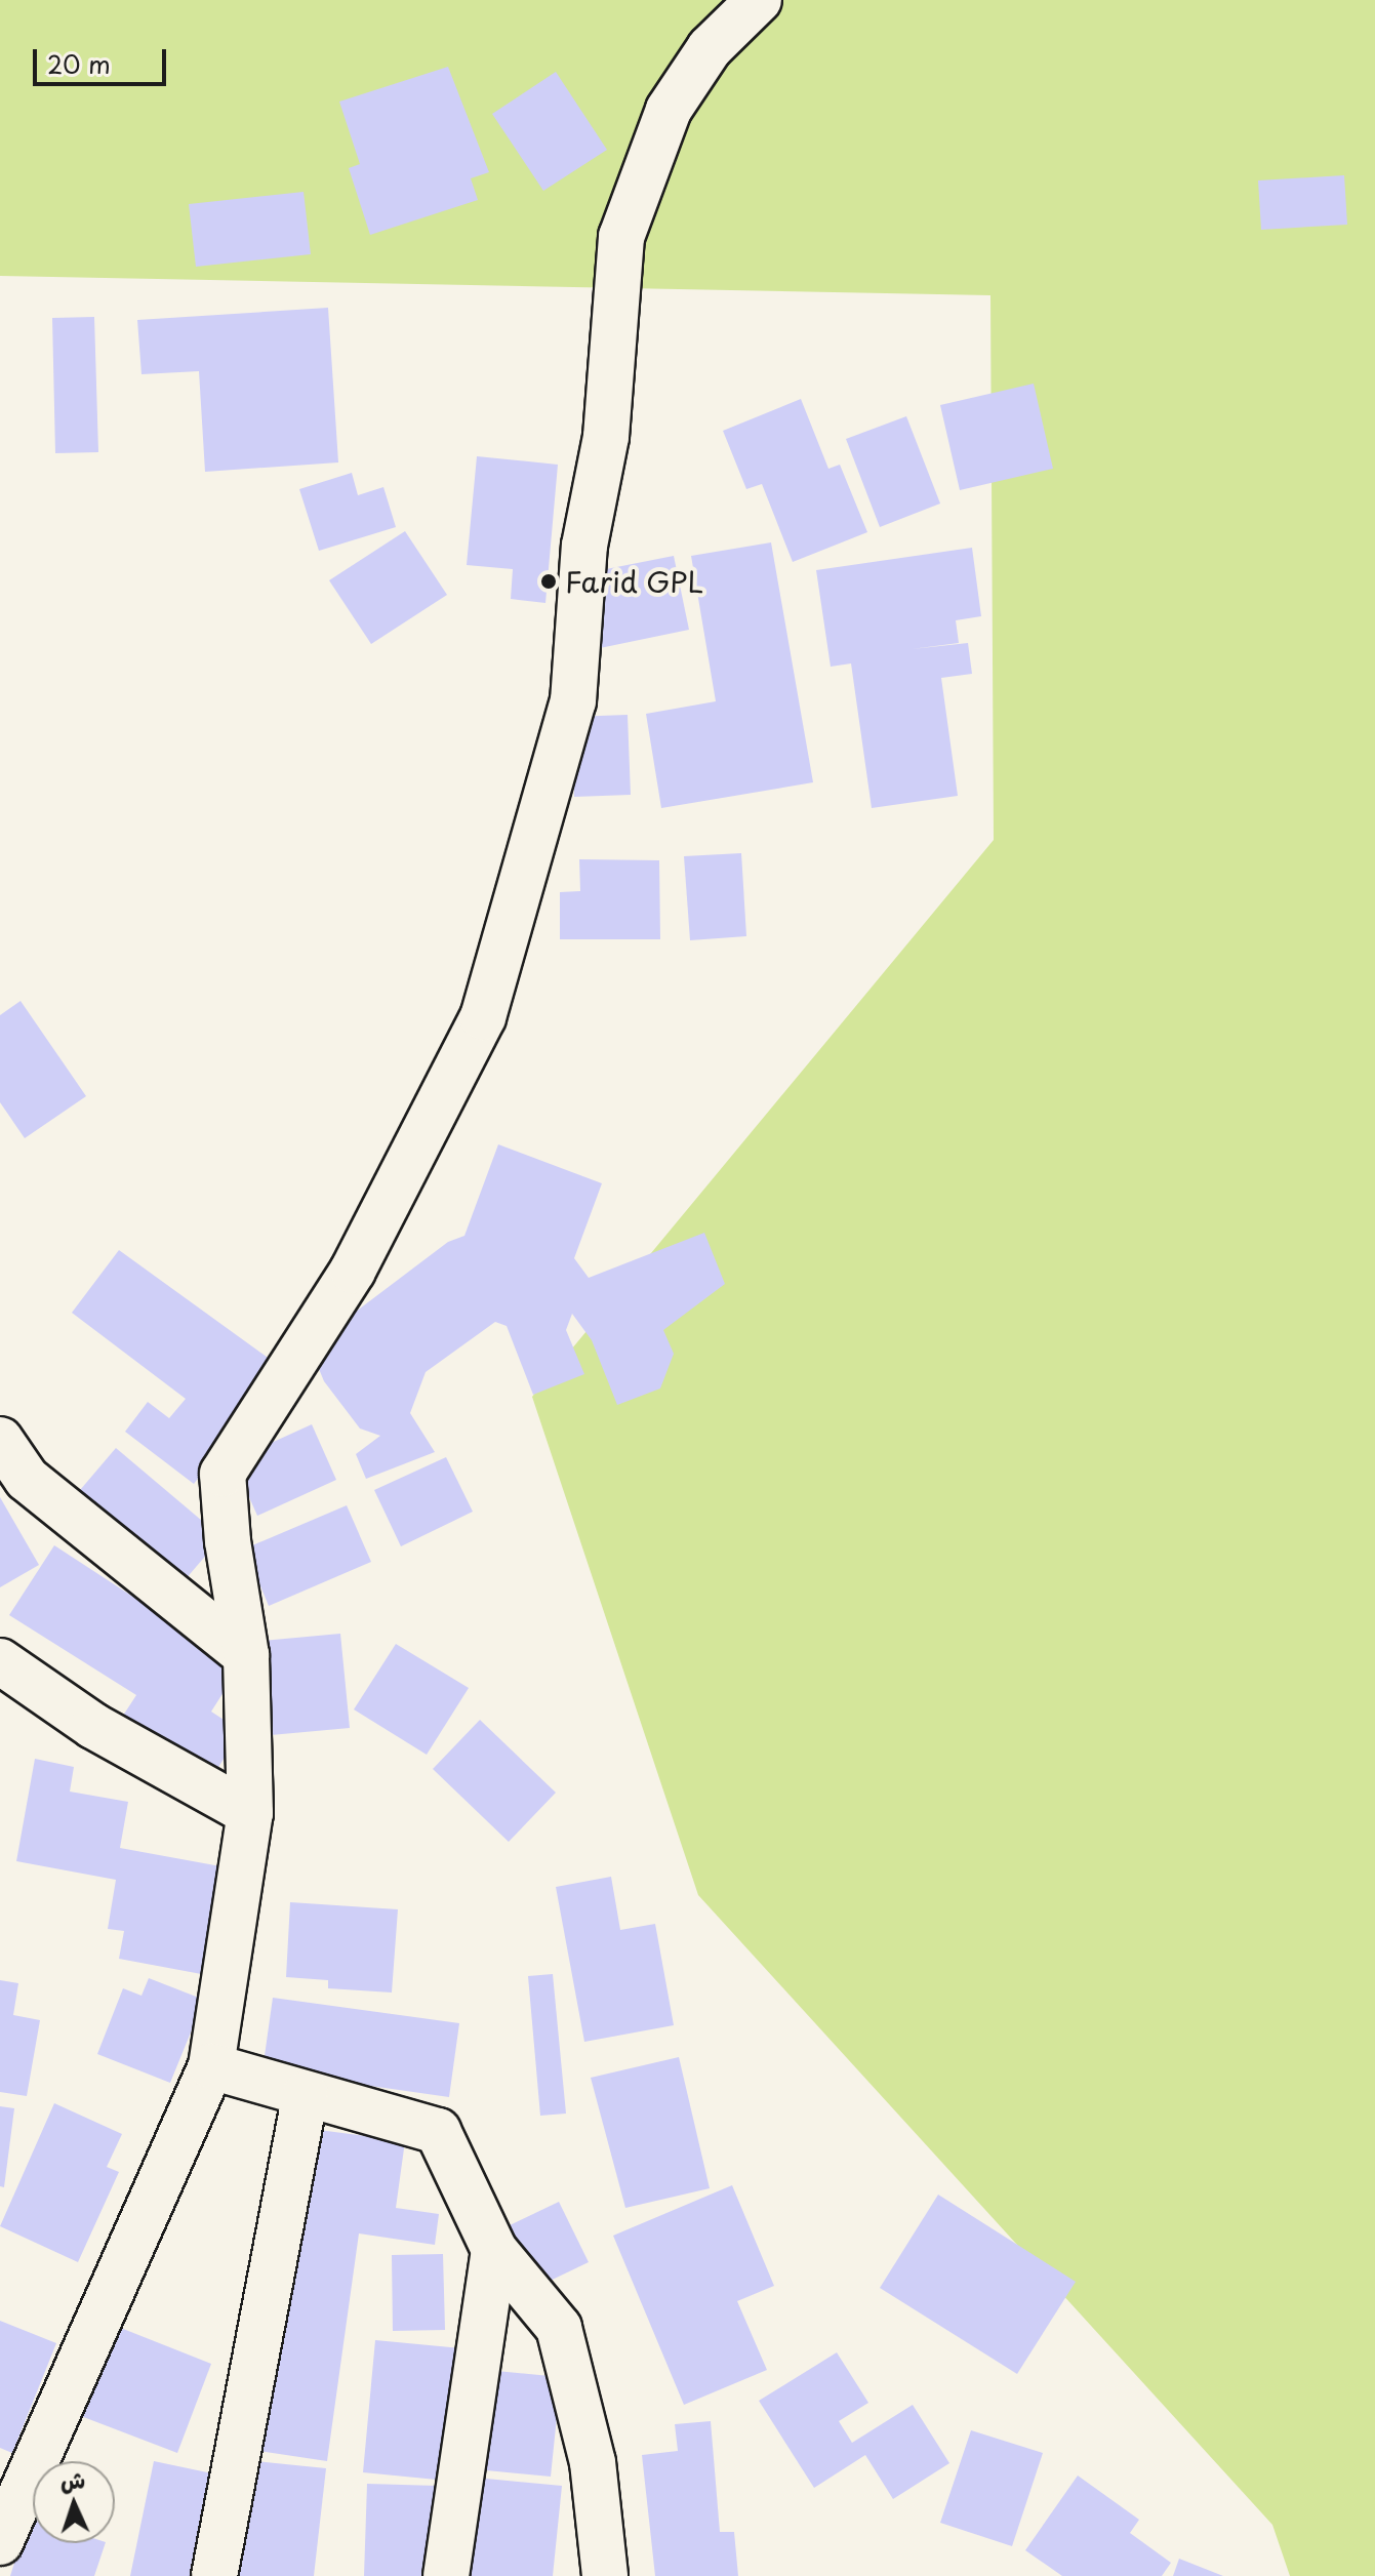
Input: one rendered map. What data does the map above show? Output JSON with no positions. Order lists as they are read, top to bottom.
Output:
{
  "places": ["Farid GPL"],
  "scale_bar": "20 m",
  "north": "top"
}
